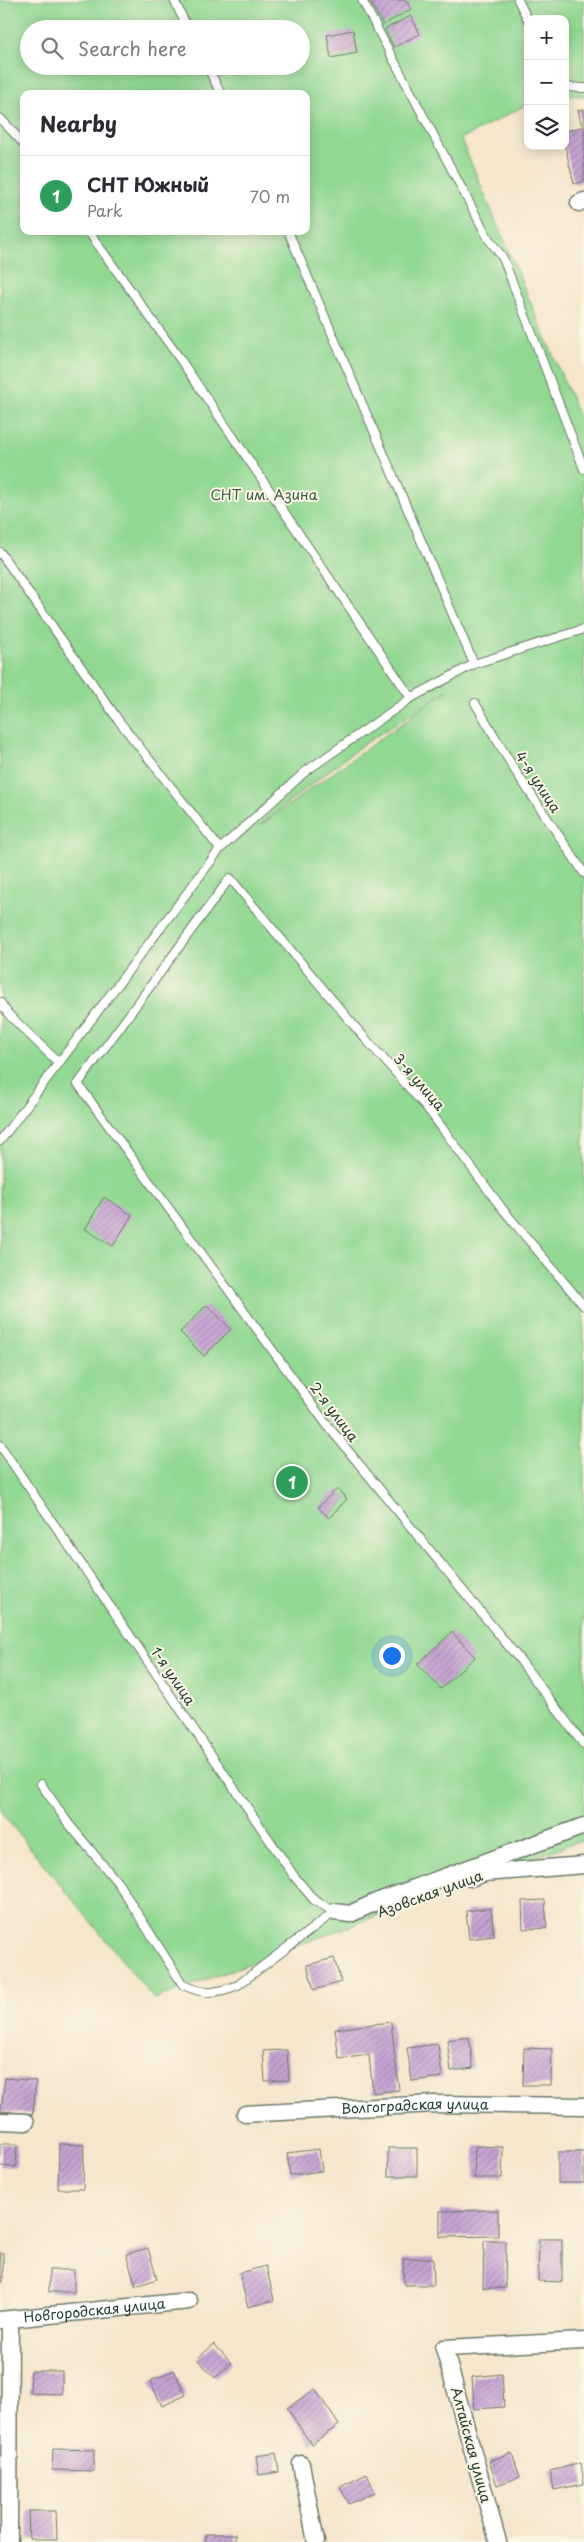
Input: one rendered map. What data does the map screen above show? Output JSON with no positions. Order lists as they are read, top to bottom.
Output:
{
  "streets": {
    "street": [
      "Азовская улица",
      "Волгоградская улица",
      "Новгородская улица",
      "Алтайская улица"
    ],
    "lane": [
      "4-я улица",
      "3-я улица",
      "2-я улица",
      "1-я улица"
    ]
  },
  "crossings": [
    ["3-я улица", "2-я улица"]
  ],
  "parks": ["СНТ им. Азина"],
  "page": {
    "map_buttons": ["+", "−"],
    "search": "Search here",
    "heading": "Nearby",
    "list": [
      {
        "mark": "1",
        "name": "СНТ Южный",
        "note": "Park",
        "value": "70 m"
      }
    ],
    "pins": "1"
  }
}
